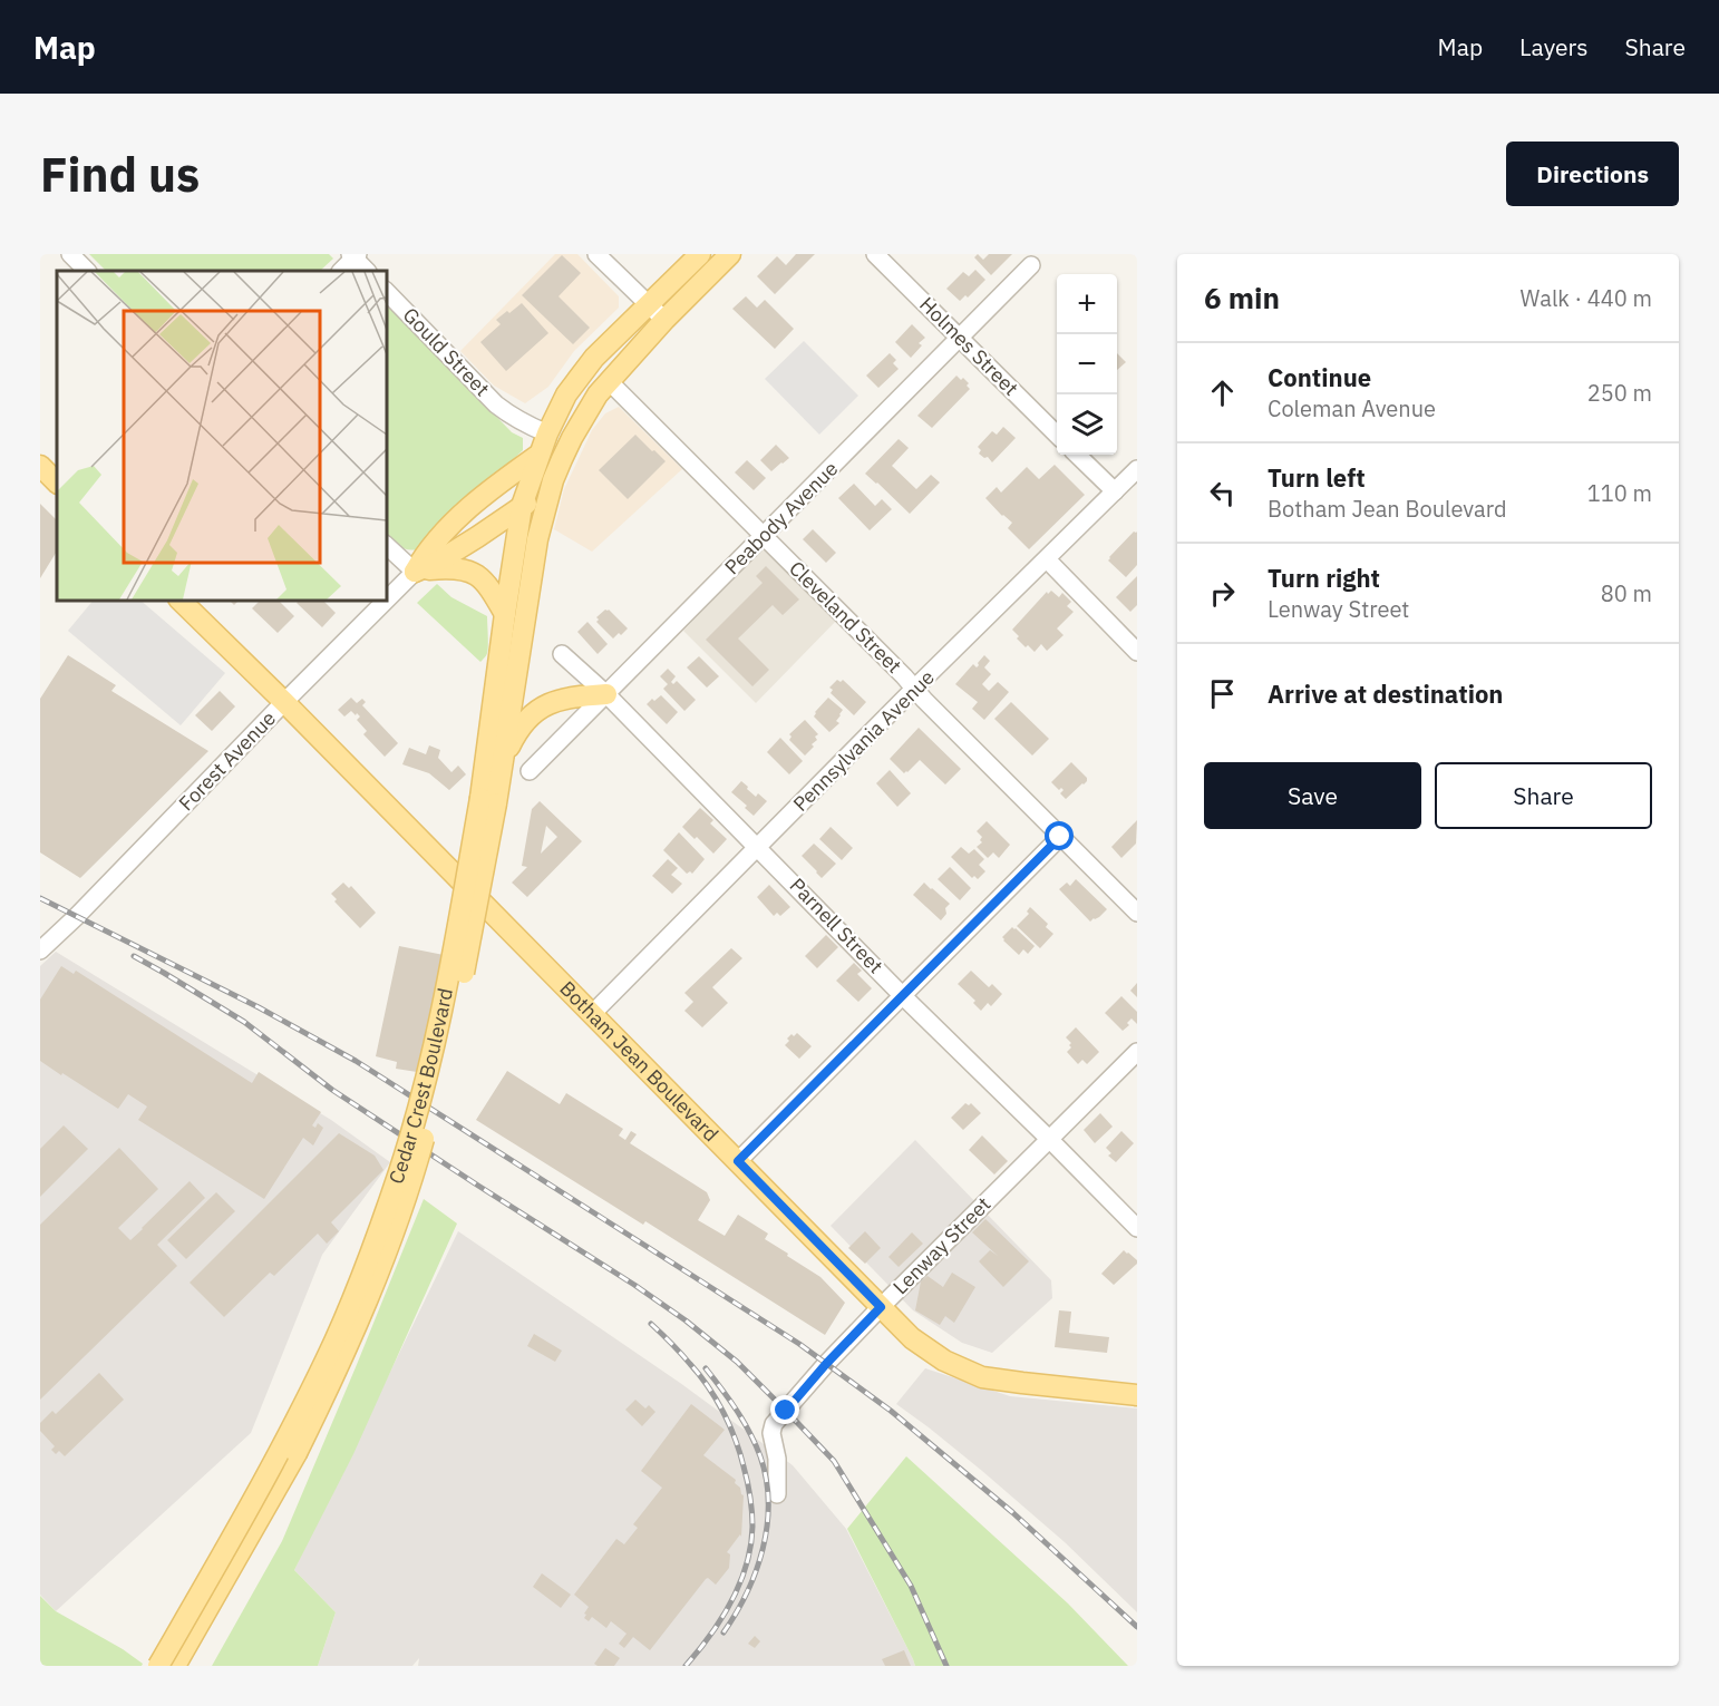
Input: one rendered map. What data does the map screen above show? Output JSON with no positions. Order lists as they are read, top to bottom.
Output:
{
  "streets": {
    "main road": ["Botham Jean Boulevard", "Cedar Crest Boulevard"],
    "street": [
      "Holmes Street",
      "Gould Street",
      "Peabody Avenue",
      "Cleveland Street",
      "Pennsylvania Avenue",
      "Forest Avenue",
      "Parnell Street",
      "Lenway Street"
    ]
  },
  "crossings": [
    ["Holmes Street", "Peabody Avenue"],
    ["Gould Street", "Cedar Crest Boulevard"],
    ["Peabody Avenue", "Cleveland Street"],
    ["Peabody Avenue", "Parnell Street"],
    ["Cleveland Street", "Pennsylvania Avenue"],
    ["Cleveland Street", "Cedar Crest Boulevard"],
    ["Pennsylvania Avenue", "Parnell Street"],
    ["Pennsylvania Avenue", "Botham Jean Boulevard"],
    ["Forest Avenue", "Botham Jean Boulevard"],
    ["Parnell Street", "Lenway Street"],
    ["Botham Jean Boulevard", "Lenway Street"]
  ],
  "page": {
    "header": "Map",
    "nav": ["Map", "Layers", "Share"],
    "buttons": [
      "Directions",
      ["Save", "Share"]
    ],
    "title": "Find us",
    "heading": ["6 min", "Walk · 440 m"],
    "map_buttons": ["+", "−"],
    "list": [
      ["Continue", "Coleman Avenue", "250 m"],
      ["Turn left", "Botham Jean Boulevard", "110 m"],
      ["Turn right", "Lenway Street", "80 m"],
      "Arrive at destination"
    ]
  }
}
